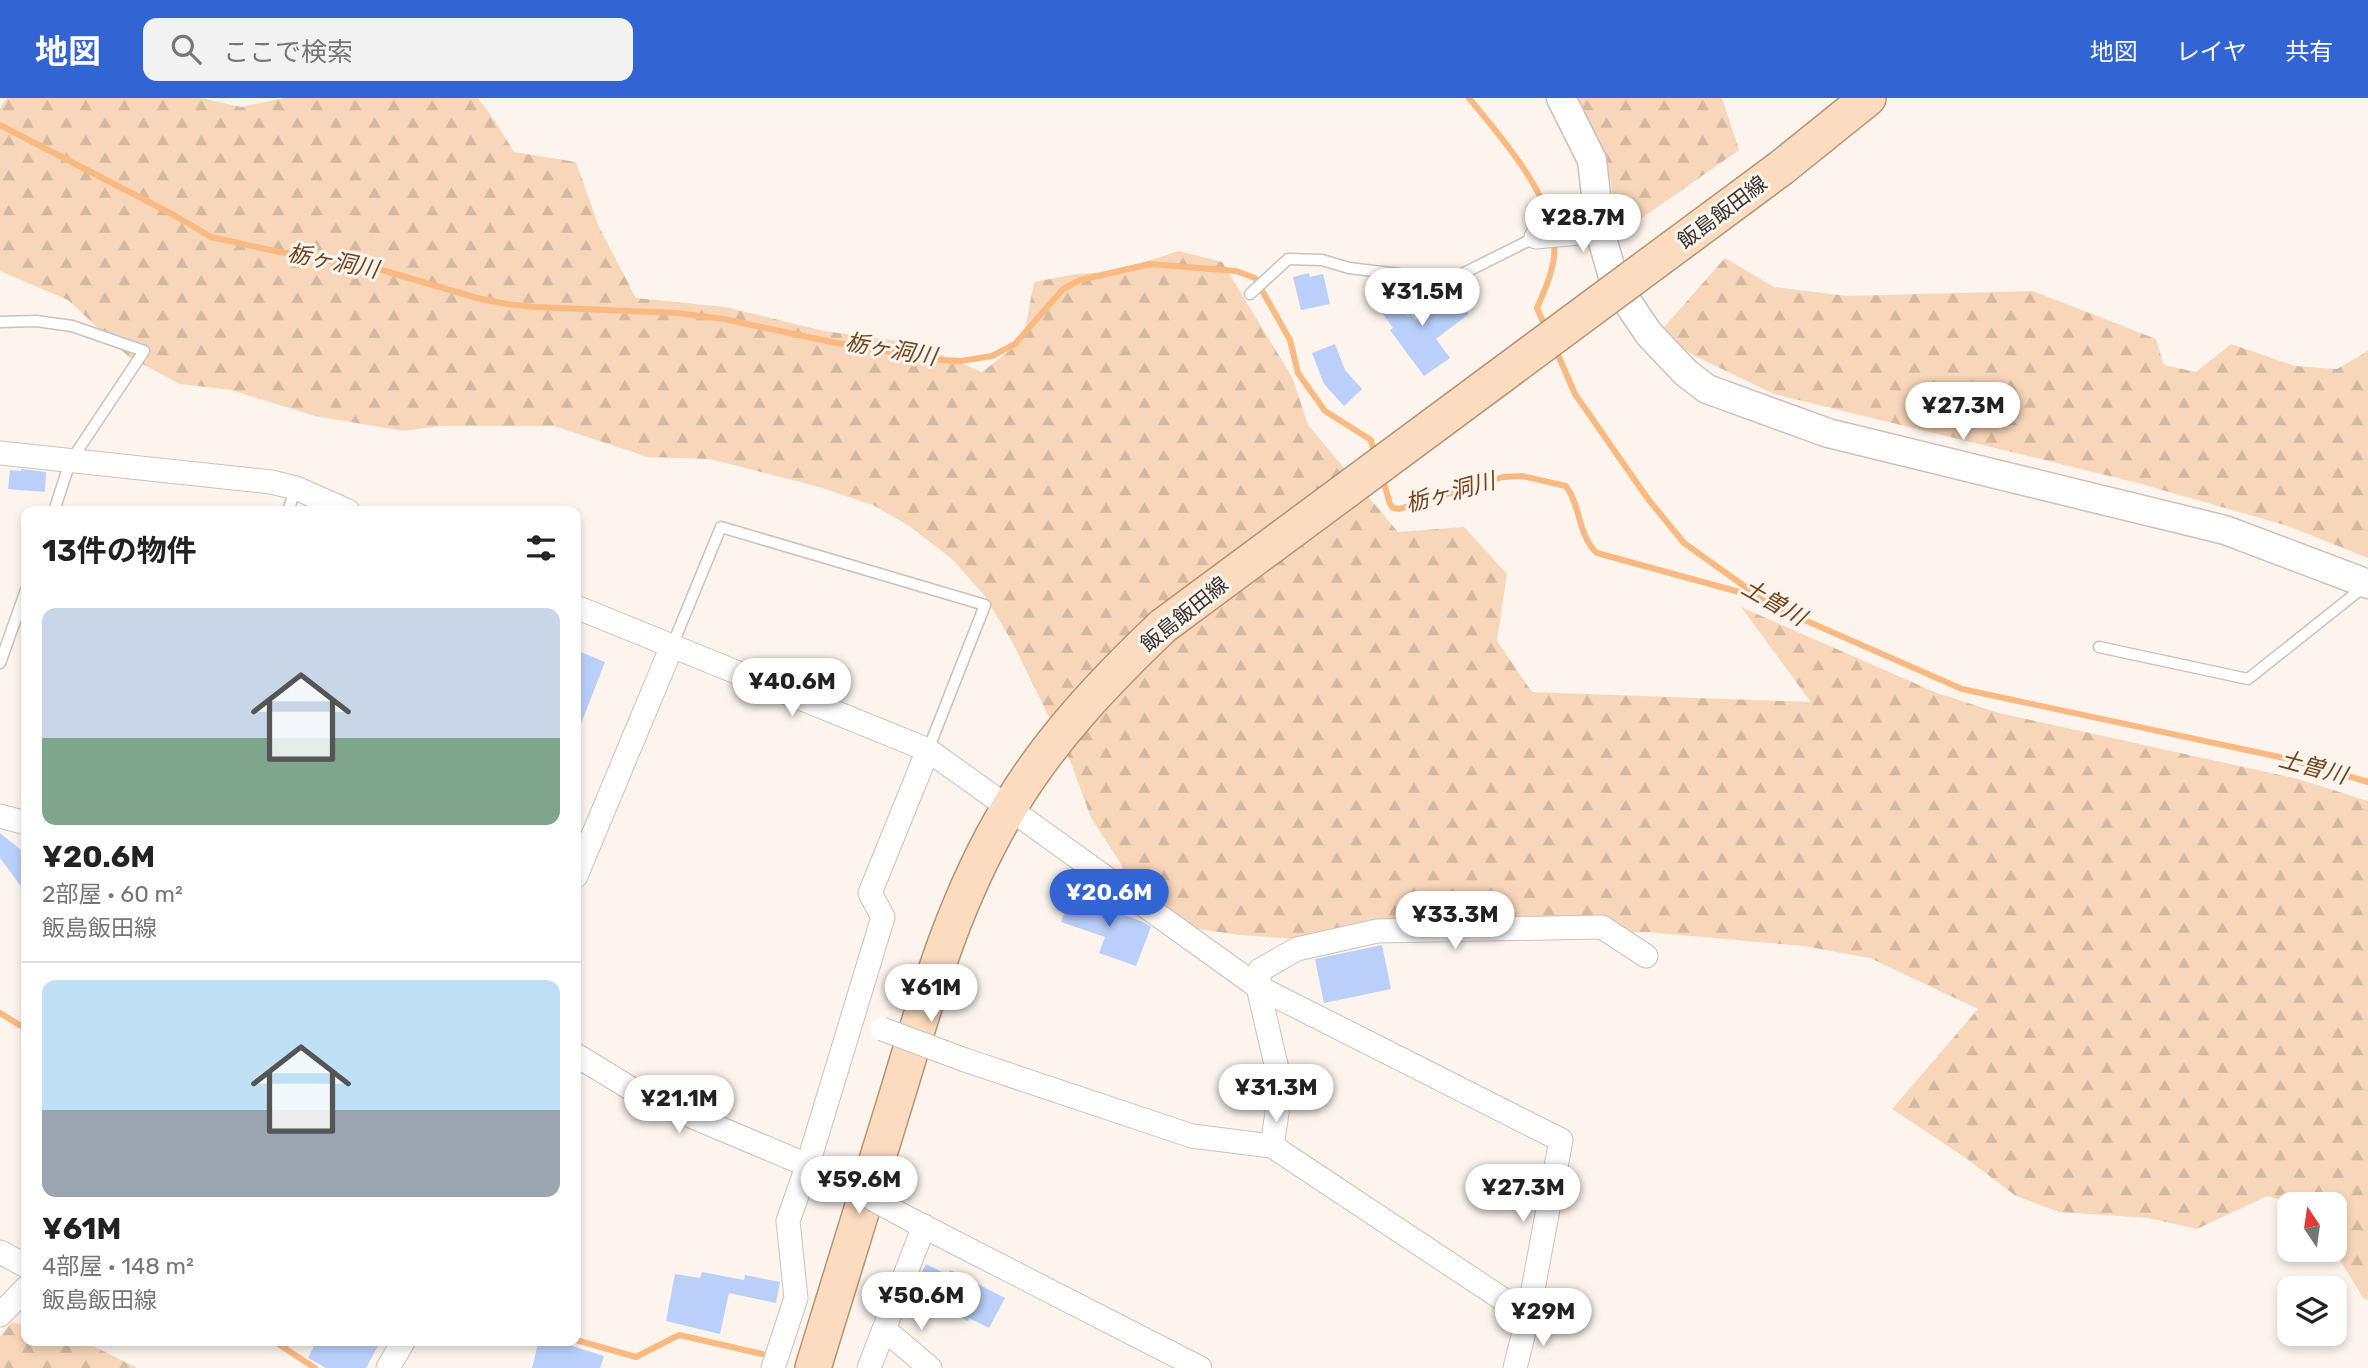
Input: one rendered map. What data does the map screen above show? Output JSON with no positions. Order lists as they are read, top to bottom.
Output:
{
  "streets": {
    "main road": ["飯島飯田線"]
  },
  "water": ["栃ヶ洞川", "土曽川"],
  "north": "top",
  "page": {
    "header": "地図",
    "search": "ここで検索",
    "nav": ["地図", "レイヤ", "共有"],
    "price": [
      "¥28.7M",
      "¥31.5M",
      "¥27.3M",
      "¥40.6M",
      "¥20.6M",
      "¥33.3M",
      "¥61M",
      "¥31.3M",
      "¥21.1M",
      "¥59.6M",
      "¥27.3M",
      "¥50.6M",
      "¥29M"
    ],
    "heading": "13件の物件",
    "list": [
      {
        "name": "¥20.6M",
        "note": "2部屋 · 60 m² · 飯島飯田線"
      },
      {
        "name": "¥61M",
        "note": "4部屋 · 148 m² · 飯島飯田線"
      }
    ]
  }
}
